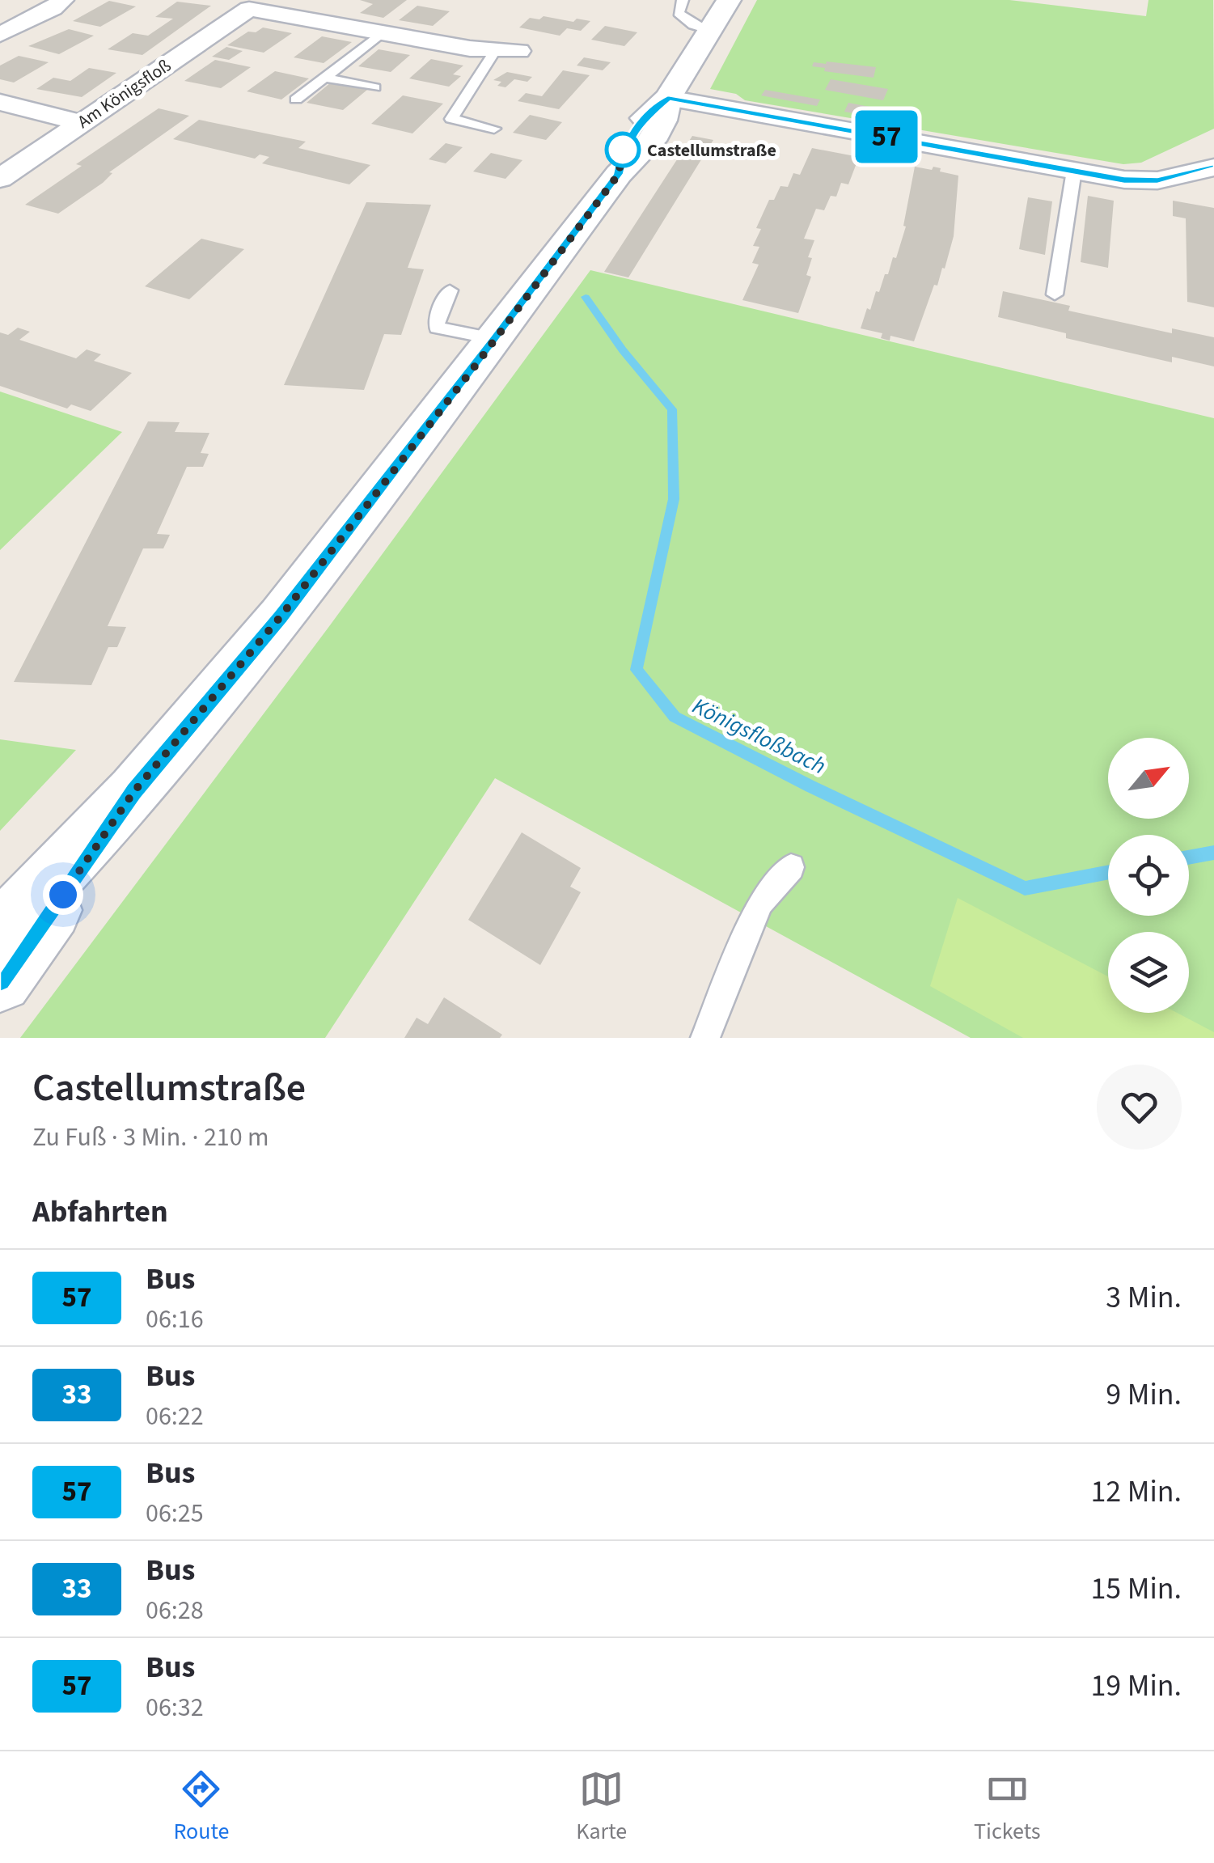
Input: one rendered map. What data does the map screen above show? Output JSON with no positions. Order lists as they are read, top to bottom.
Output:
{
  "streets": {
    "street": ["Am Königsfloß"]
  },
  "water": ["Königsfloßbach"],
  "places": ["Castellumstraße"],
  "lines": ["bus line 57"],
  "north": "top right",
  "page": {
    "on_map": "57",
    "heading": [
      ["Castellumstraße", "Zu Fuß · 3 Min. · 210 m"],
      "Abfahrten"
    ],
    "list": [
      {
        "mark": "57",
        "name": "Bus",
        "note": "06:16",
        "value": "3 Min."
      },
      {
        "mark": "33",
        "name": "Bus",
        "note": "06:22",
        "value": "9 Min."
      },
      {
        "mark": "57",
        "name": "Bus",
        "note": "06:25",
        "value": "12 Min."
      },
      {
        "mark": "33",
        "name": "Bus",
        "note": "06:28",
        "value": "15 Min."
      },
      {
        "mark": "57",
        "name": "Bus",
        "note": "06:32",
        "value": "19 Min."
      }
    ],
    "tabs": ["Route", "Karte", "Tickets"]
  }
}
